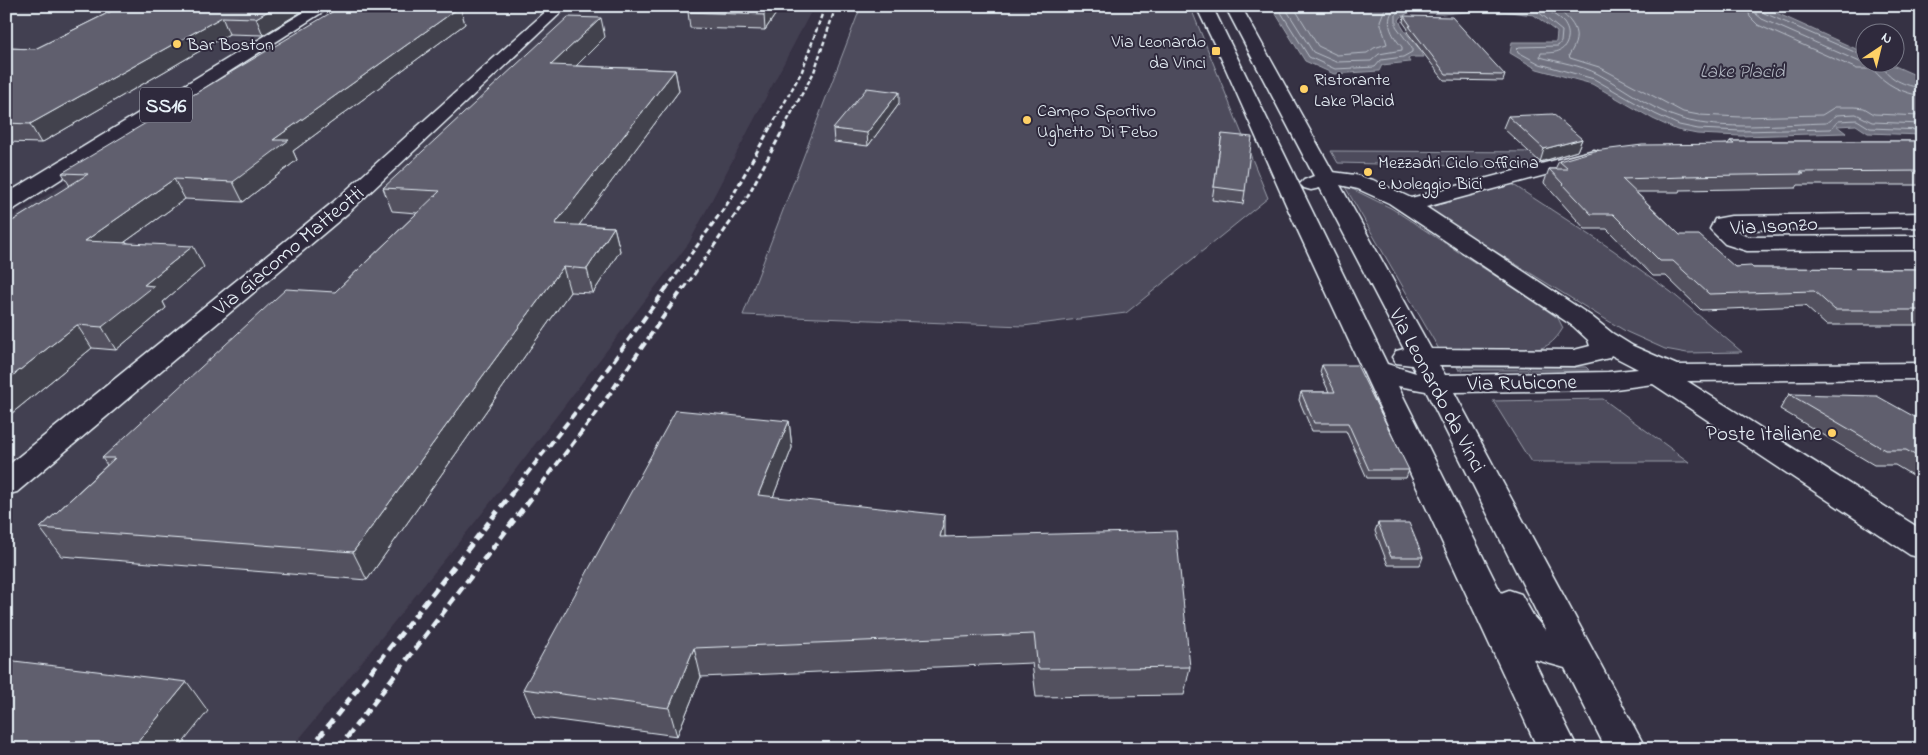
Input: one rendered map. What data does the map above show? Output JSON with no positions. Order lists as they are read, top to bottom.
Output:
{
  "streets": {
    "street": [
      "SS16",
      "Via Isonzo",
      "Via Giacomo Matteotti",
      "Via Rubicone",
      "Via Leonardo da Vinci"
    ]
  },
  "crossings": [
    ["Via Rubicone", "Via Leonardo da Vinci"]
  ],
  "water": ["Lake Placid"],
  "places": {
    "other": [
      "Bar Boston",
      "Ristorante Lake Placid",
      "Campo Sportivo Ughetto Di Febo",
      "Mezzadri Ciclo Officina e Noleggio Bici",
      "Poste Italiane"
    ],
    "transit": ["Via Leonardo da Vinci"]
  },
  "north": "top right"
}
